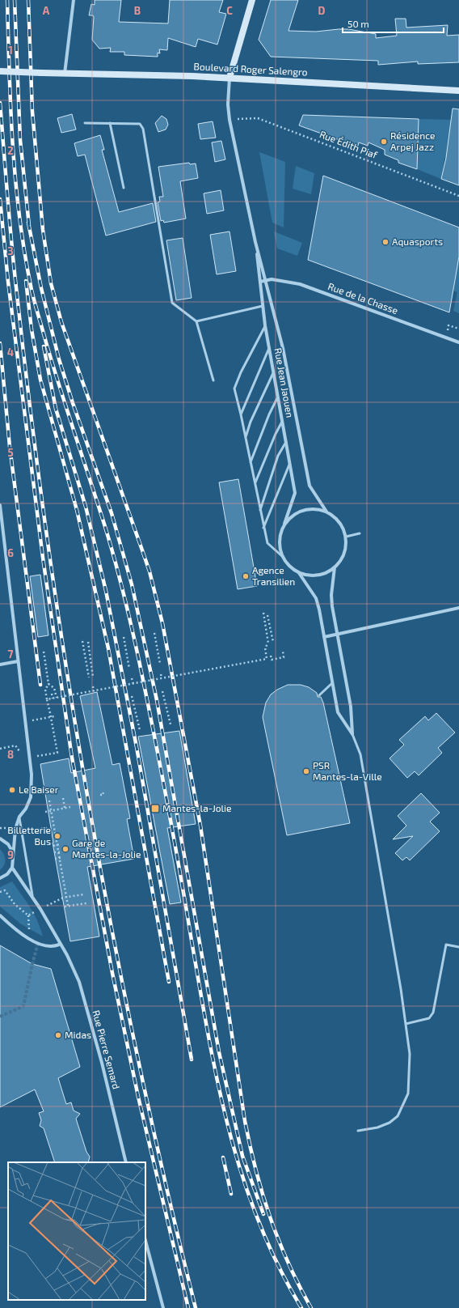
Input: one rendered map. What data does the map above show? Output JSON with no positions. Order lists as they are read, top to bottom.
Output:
{
  "streets": {
    "main road": ["Boulevard Roger Salengro"],
    "street": ["Rue de la Chasse", "Rue Jean Jaouen", "Rue Pierre Semard"],
    "path": ["Rue Édith Piaf"]
  },
  "crossings": [
    ["Boulevard Roger Salengro", "Rue Jean Jaouen"],
    ["Rue Édith Piaf", "Rue Jean Jaouen"],
    ["Rue de la Chasse", "Rue Jean Jaouen"]
  ],
  "places": {
    "other": [
      "Résidence Arpej Jazz",
      "Aquasports",
      "Agence Transilien",
      "PSR Mantes-la-Ville",
      "Le Baiser",
      "Billetterie Bus",
      "Gare de Mantes-la-Jolie",
      "Midas"
    ],
    "transit": ["Mantes-la-Jolie"]
  },
  "scale_bar": "50 m",
  "grid": {
    "columns": [
      "A",
      "B",
      "C",
      "D"
    ],
    "rows": [
      "1",
      "2",
      "3",
      "4",
      "5",
      "6",
      "7",
      "8",
      "9"
    ]
  }
}
